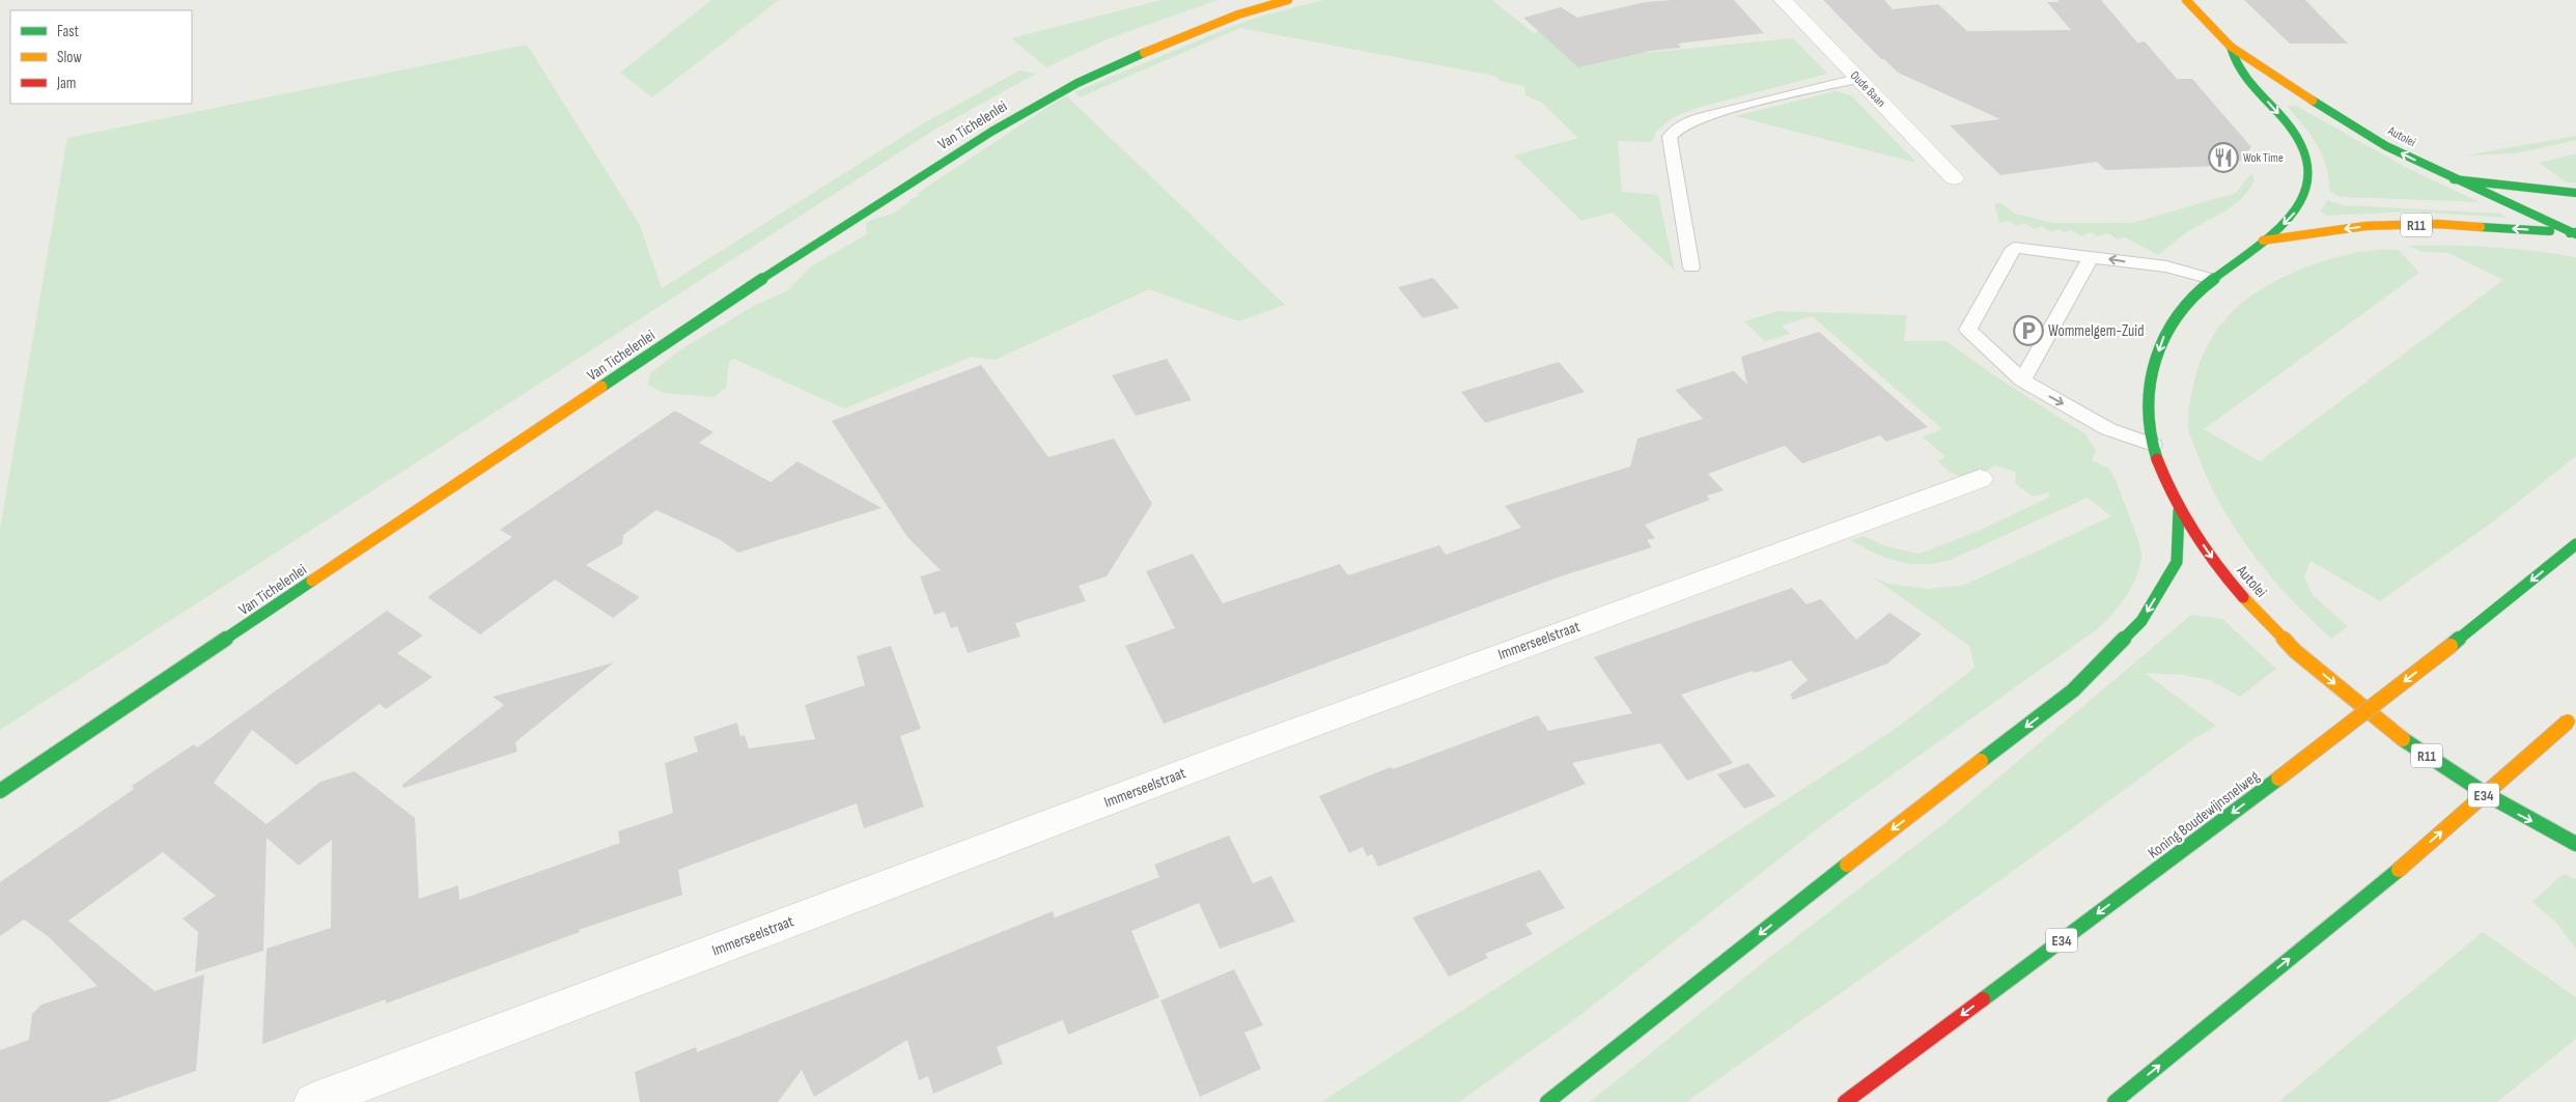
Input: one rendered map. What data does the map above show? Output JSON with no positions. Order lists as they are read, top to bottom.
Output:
{
  "streets": {
    "main road": [
      "Van Tichelenlei",
      "Autolei",
      "R11",
      "E34",
      "Koning Boudewijnsnelweg"
    ],
    "street": ["Oude Baan", "Immerseelstraat"]
  },
  "one_way": ["Koning Boudewijnsnelweg"],
  "places": {
    "restaurant": ["Wok Time"],
    "parking": ["Wommelgem-Zuid"]
  },
  "legend": ["Fast", "Slow", "Jam"]
}
